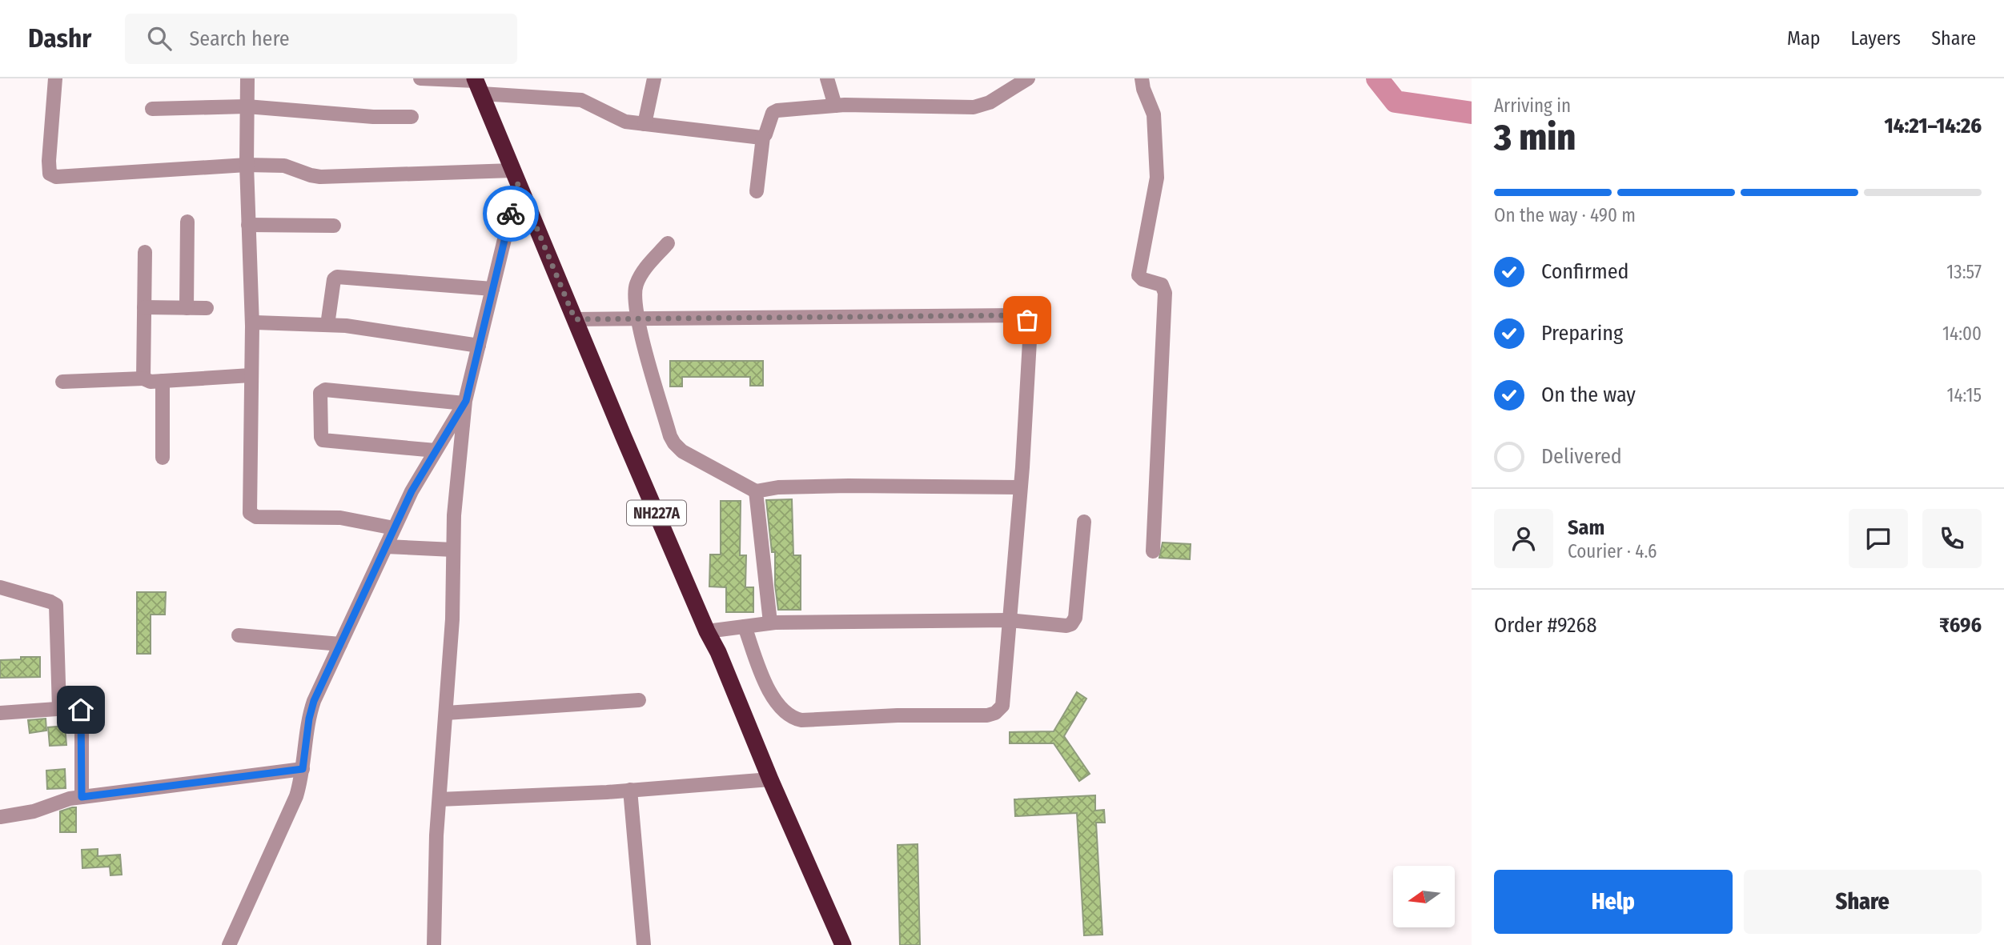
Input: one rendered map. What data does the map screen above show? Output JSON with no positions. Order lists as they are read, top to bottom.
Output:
{
  "streets": {
    "highway": ["NH227A"]
  },
  "north": "left",
  "page": {
    "header": "Dashr",
    "search": "Search here",
    "nav": ["Map", "Layers", "Share"],
    "heading": ["3 min", "Arriving in", "14:21–14:26"],
    "panel": [
      "Sam",
      "Courier · 4.6",
      "Order #9268",
      "₹696"
    ],
    "bar": "On the way · 490 m",
    "list": [
      ["Confirmed", "13:57"],
      ["Preparing", "14:00"],
      ["On the way", "14:15"],
      "Delivered"
    ],
    "buttons": ["Help", "Share"]
  }
}
